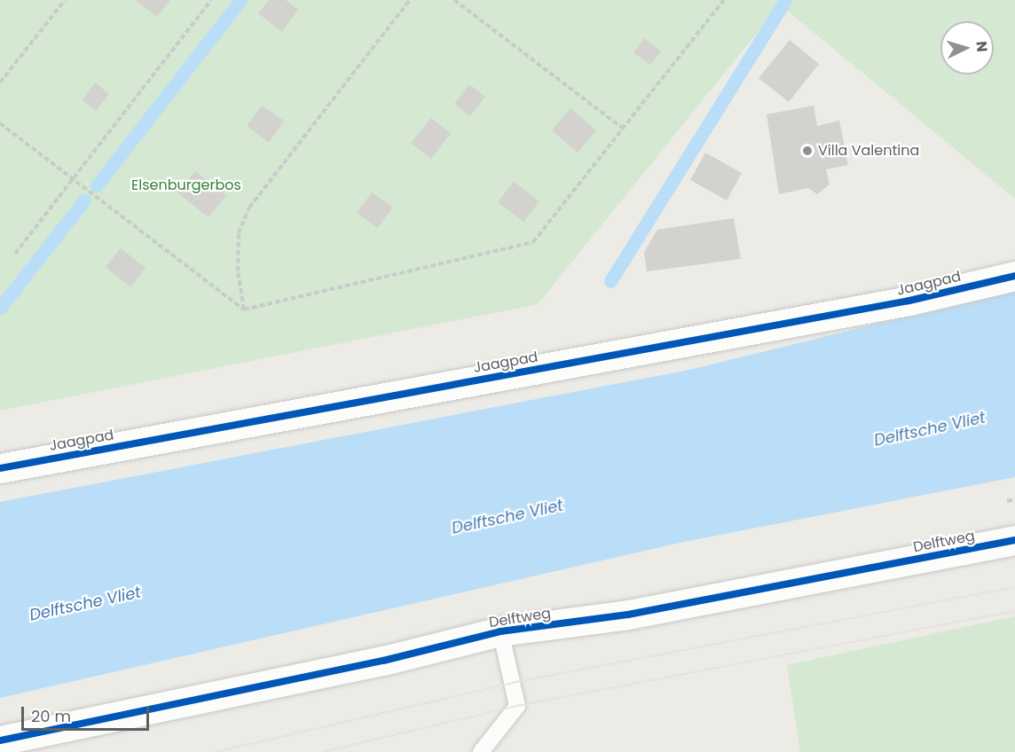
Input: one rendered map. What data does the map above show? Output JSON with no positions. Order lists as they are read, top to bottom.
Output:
{
  "streets": {
    "street": ["Jaagpad", "Delftweg"]
  },
  "water": ["Delftsche Vliet"],
  "parks": ["Elsenburgerbos"],
  "places": ["Villa Valentina"],
  "scale_bar": "20 m",
  "north": "right"
}
